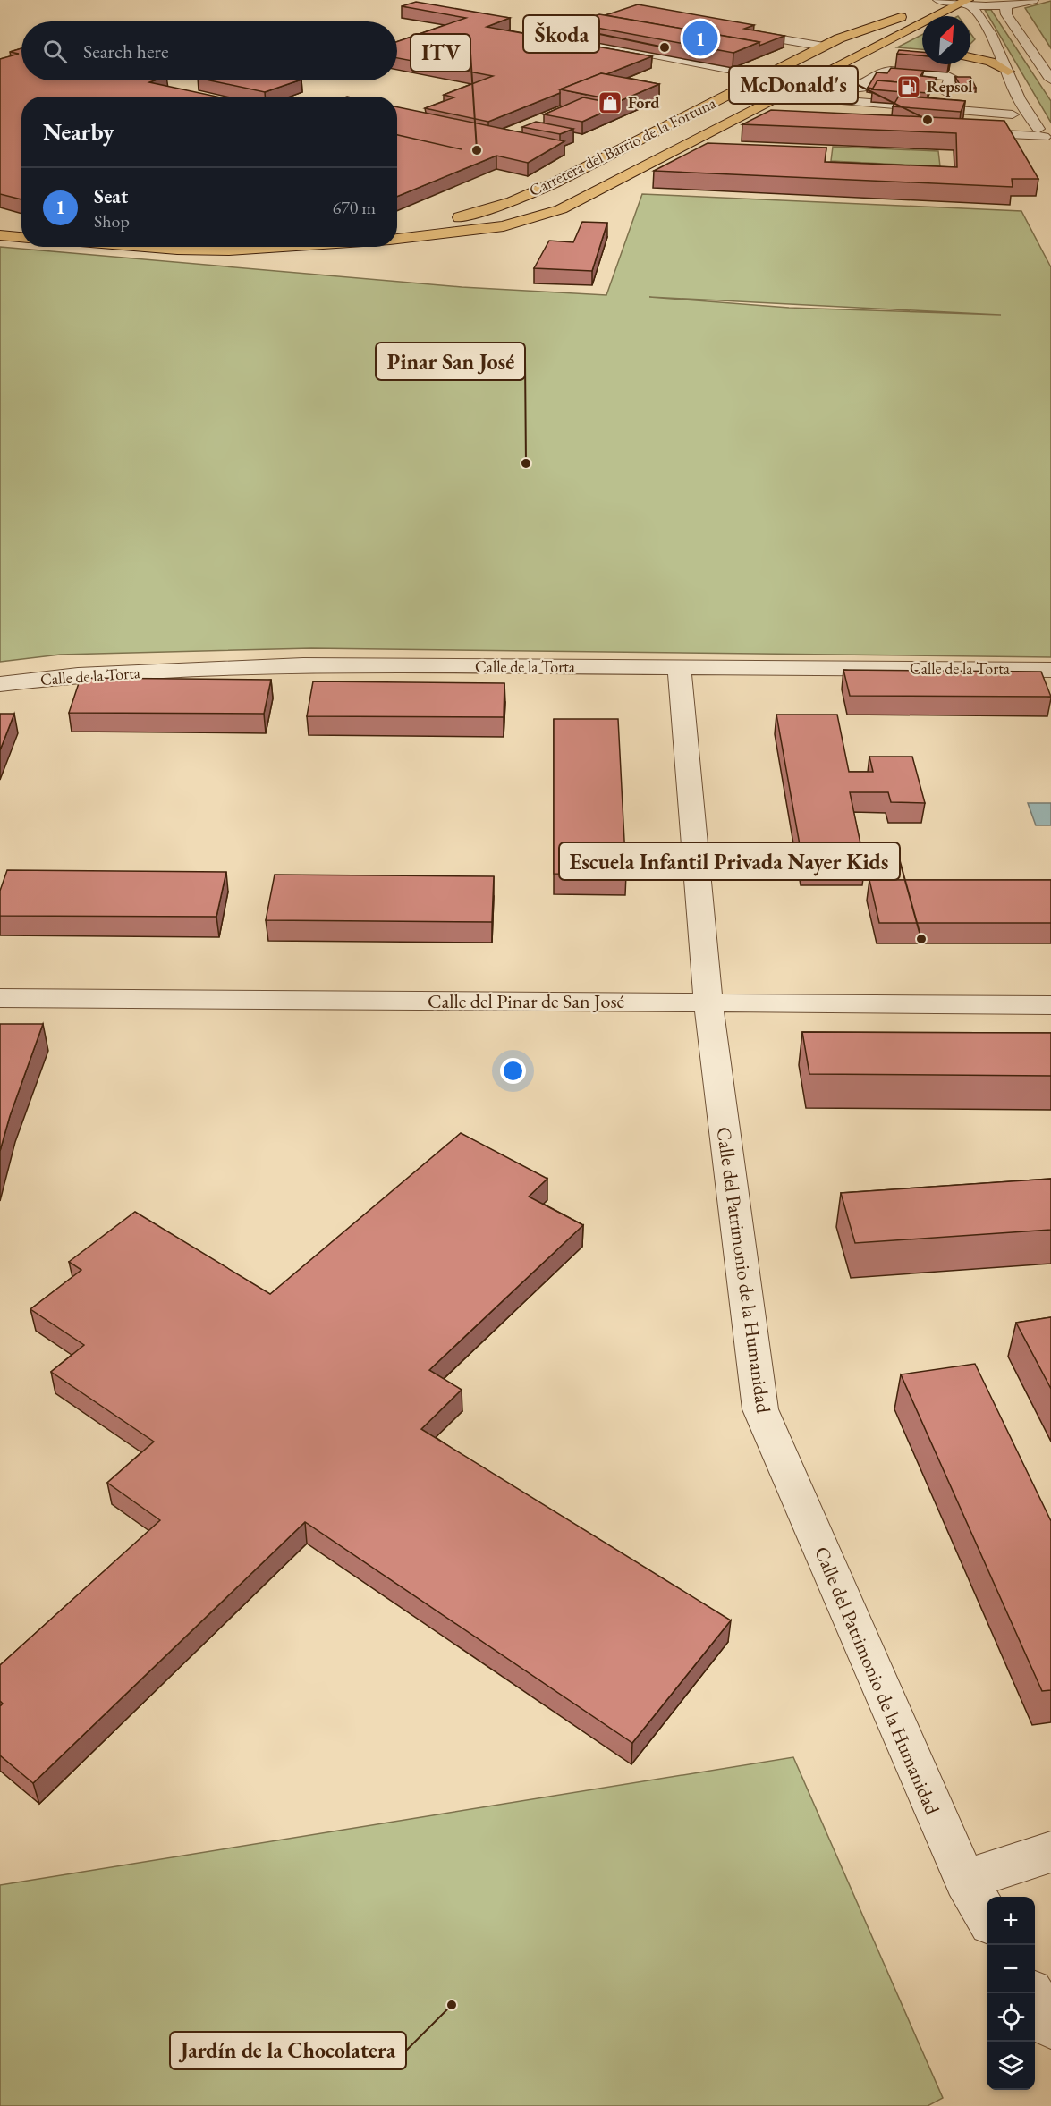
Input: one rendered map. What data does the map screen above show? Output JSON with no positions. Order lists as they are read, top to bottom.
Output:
{
  "streets": {
    "main road": ["Carretera del Barrio de la Fortuna"],
    "street": ["Calle de la Torta", "Calle del Pinar de San José", "Calle del Patrimonio de la Humanidad"]
  },
  "crossings": [
    ["Calle de la Torta", "Calle del Patrimonio de la Humanidad"],
    ["Calle del Pinar de San José", "Calle del Patrimonio de la Humanidad"]
  ],
  "places": {
    "other": [
      "Škoda",
      "McDonald's",
      "ITV",
      "Pinar San José",
      "Escuela Infantil Privada Nayer Kids",
      "Jardín de la Chocolatera"
    ],
    "fuel station": ["Repsol"],
    "shop": ["Ford"]
  },
  "north": "top right",
  "page": {
    "pins": "1",
    "search": "Search here",
    "heading": "Nearby",
    "list": [
      {
        "mark": "1",
        "name": "Seat",
        "note": "Shop",
        "value": "670 m"
      }
    ],
    "map_buttons": ["+", "−"]
  }
}
